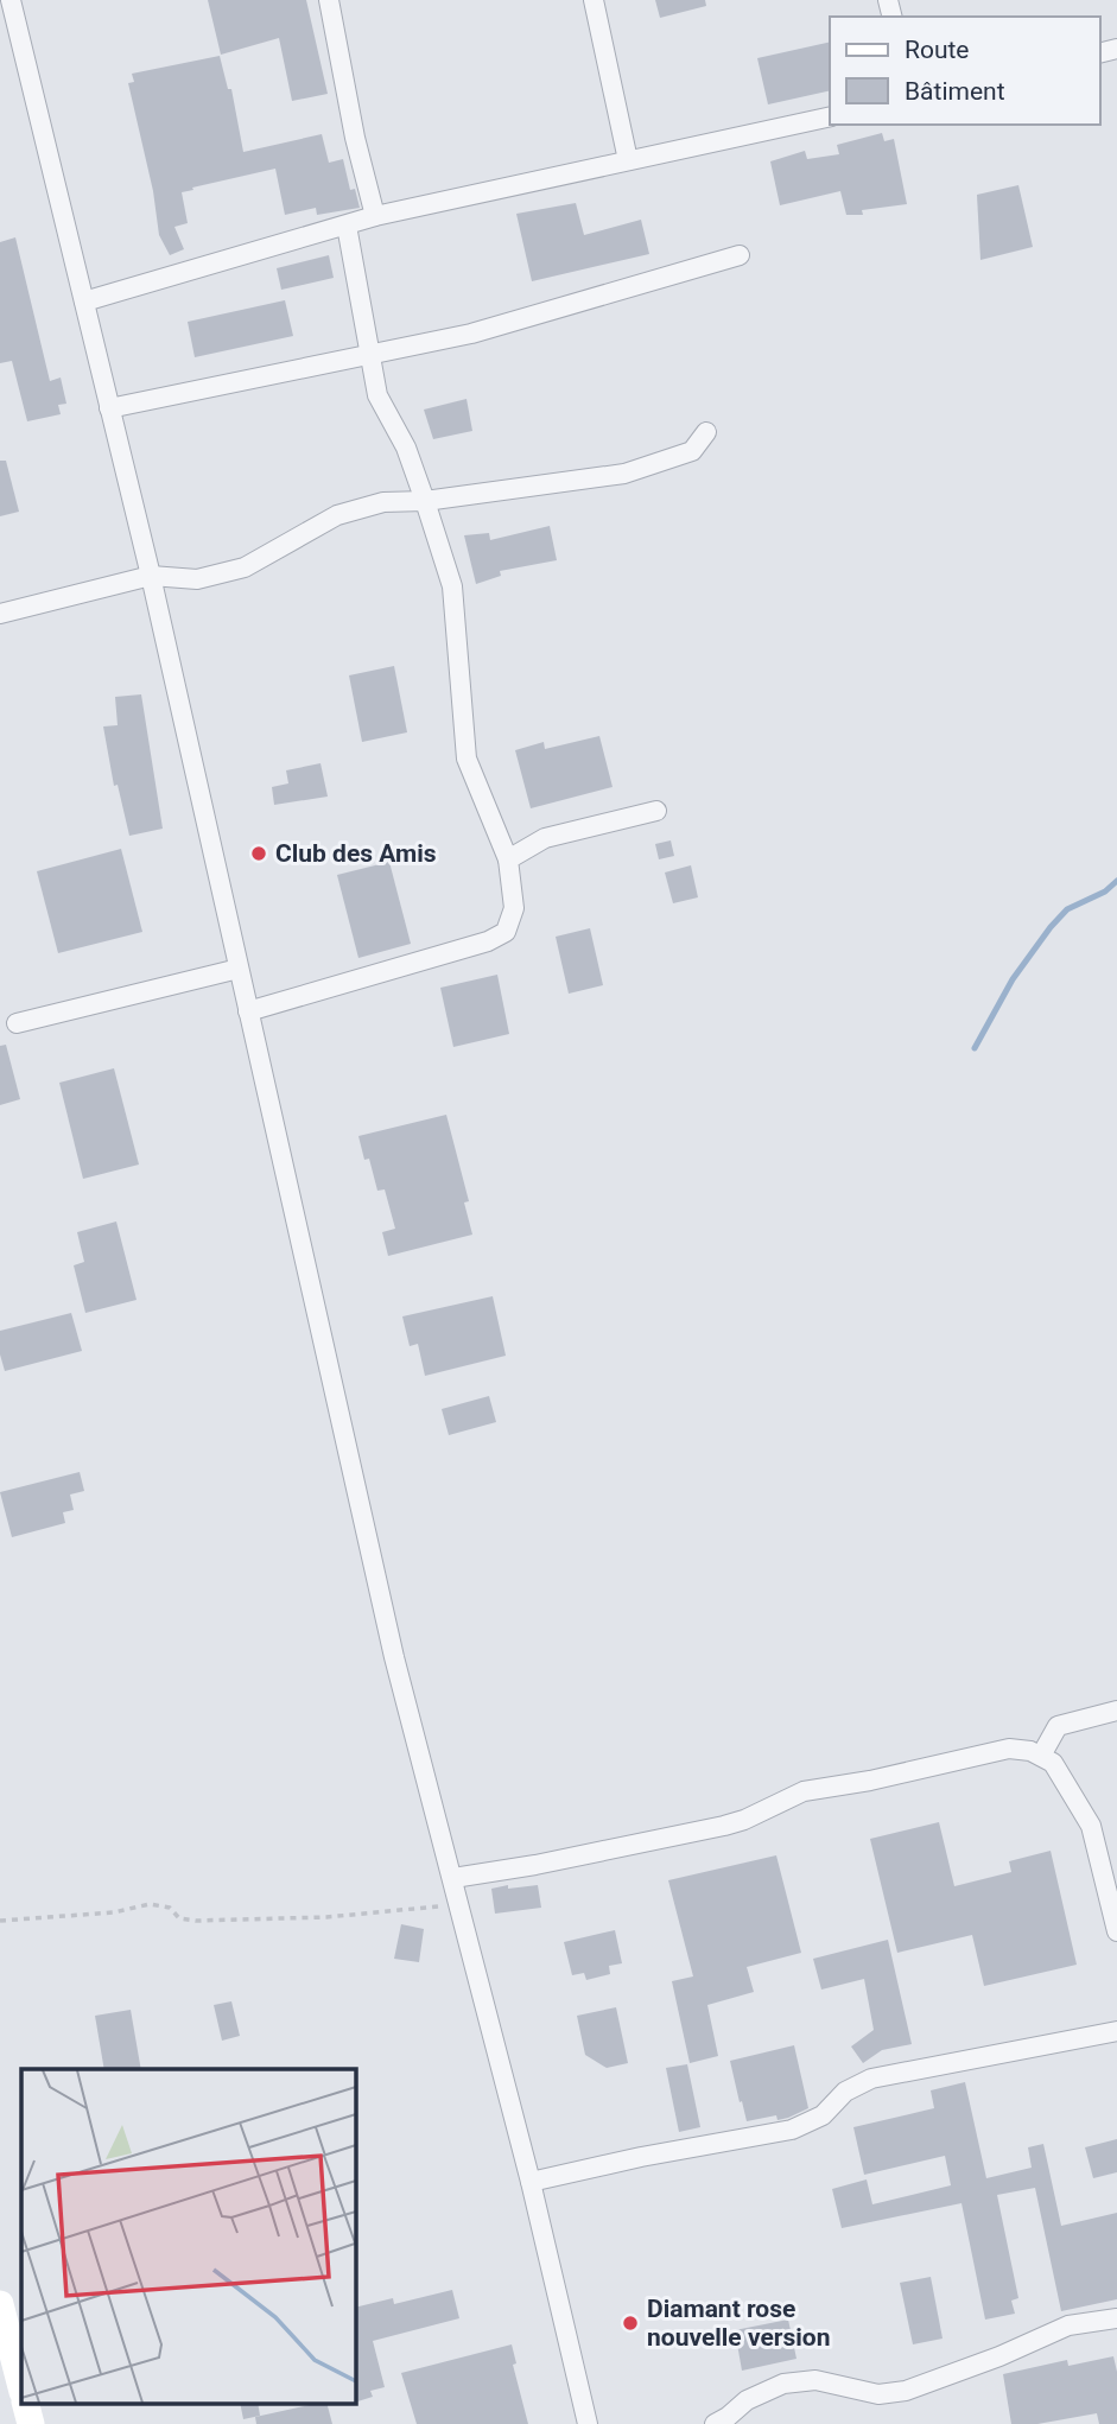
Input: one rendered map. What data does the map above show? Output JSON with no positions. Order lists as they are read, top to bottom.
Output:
{
  "places": ["Club des Amis", "Diamant rose nouvelle version"],
  "legend": ["Route", "Bâtiment"]
}
